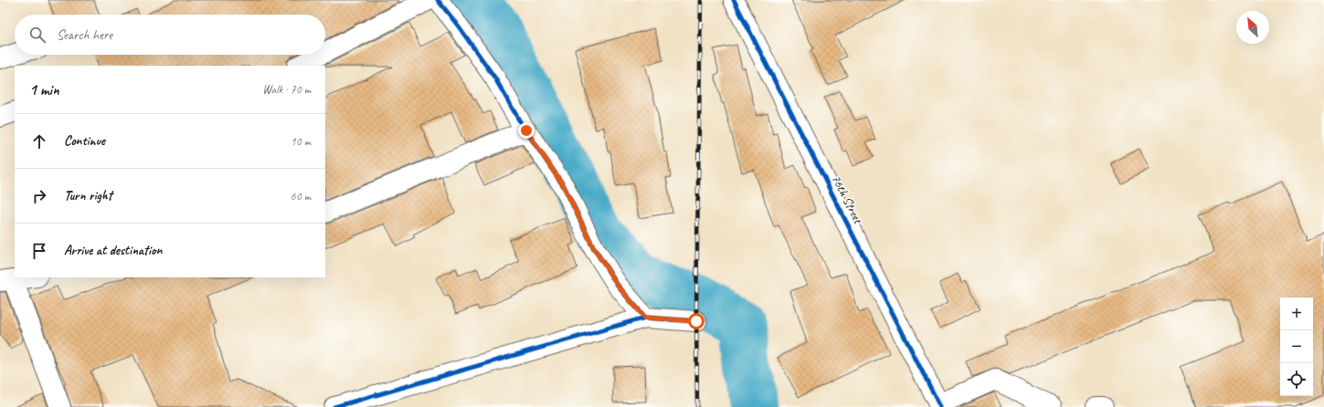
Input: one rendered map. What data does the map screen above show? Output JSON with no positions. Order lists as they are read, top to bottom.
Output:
{
  "streets": {
    "street": ["76th Street"]
  },
  "north": "top left",
  "page": {
    "search": "Search here",
    "heading": ["1 min", "Walk · 70 m"],
    "list": [
      ["Continue", "10 m"],
      ["Turn right", "60 m"],
      "Arrive at destination"
    ],
    "map_buttons": ["+", "−"]
  }
}
